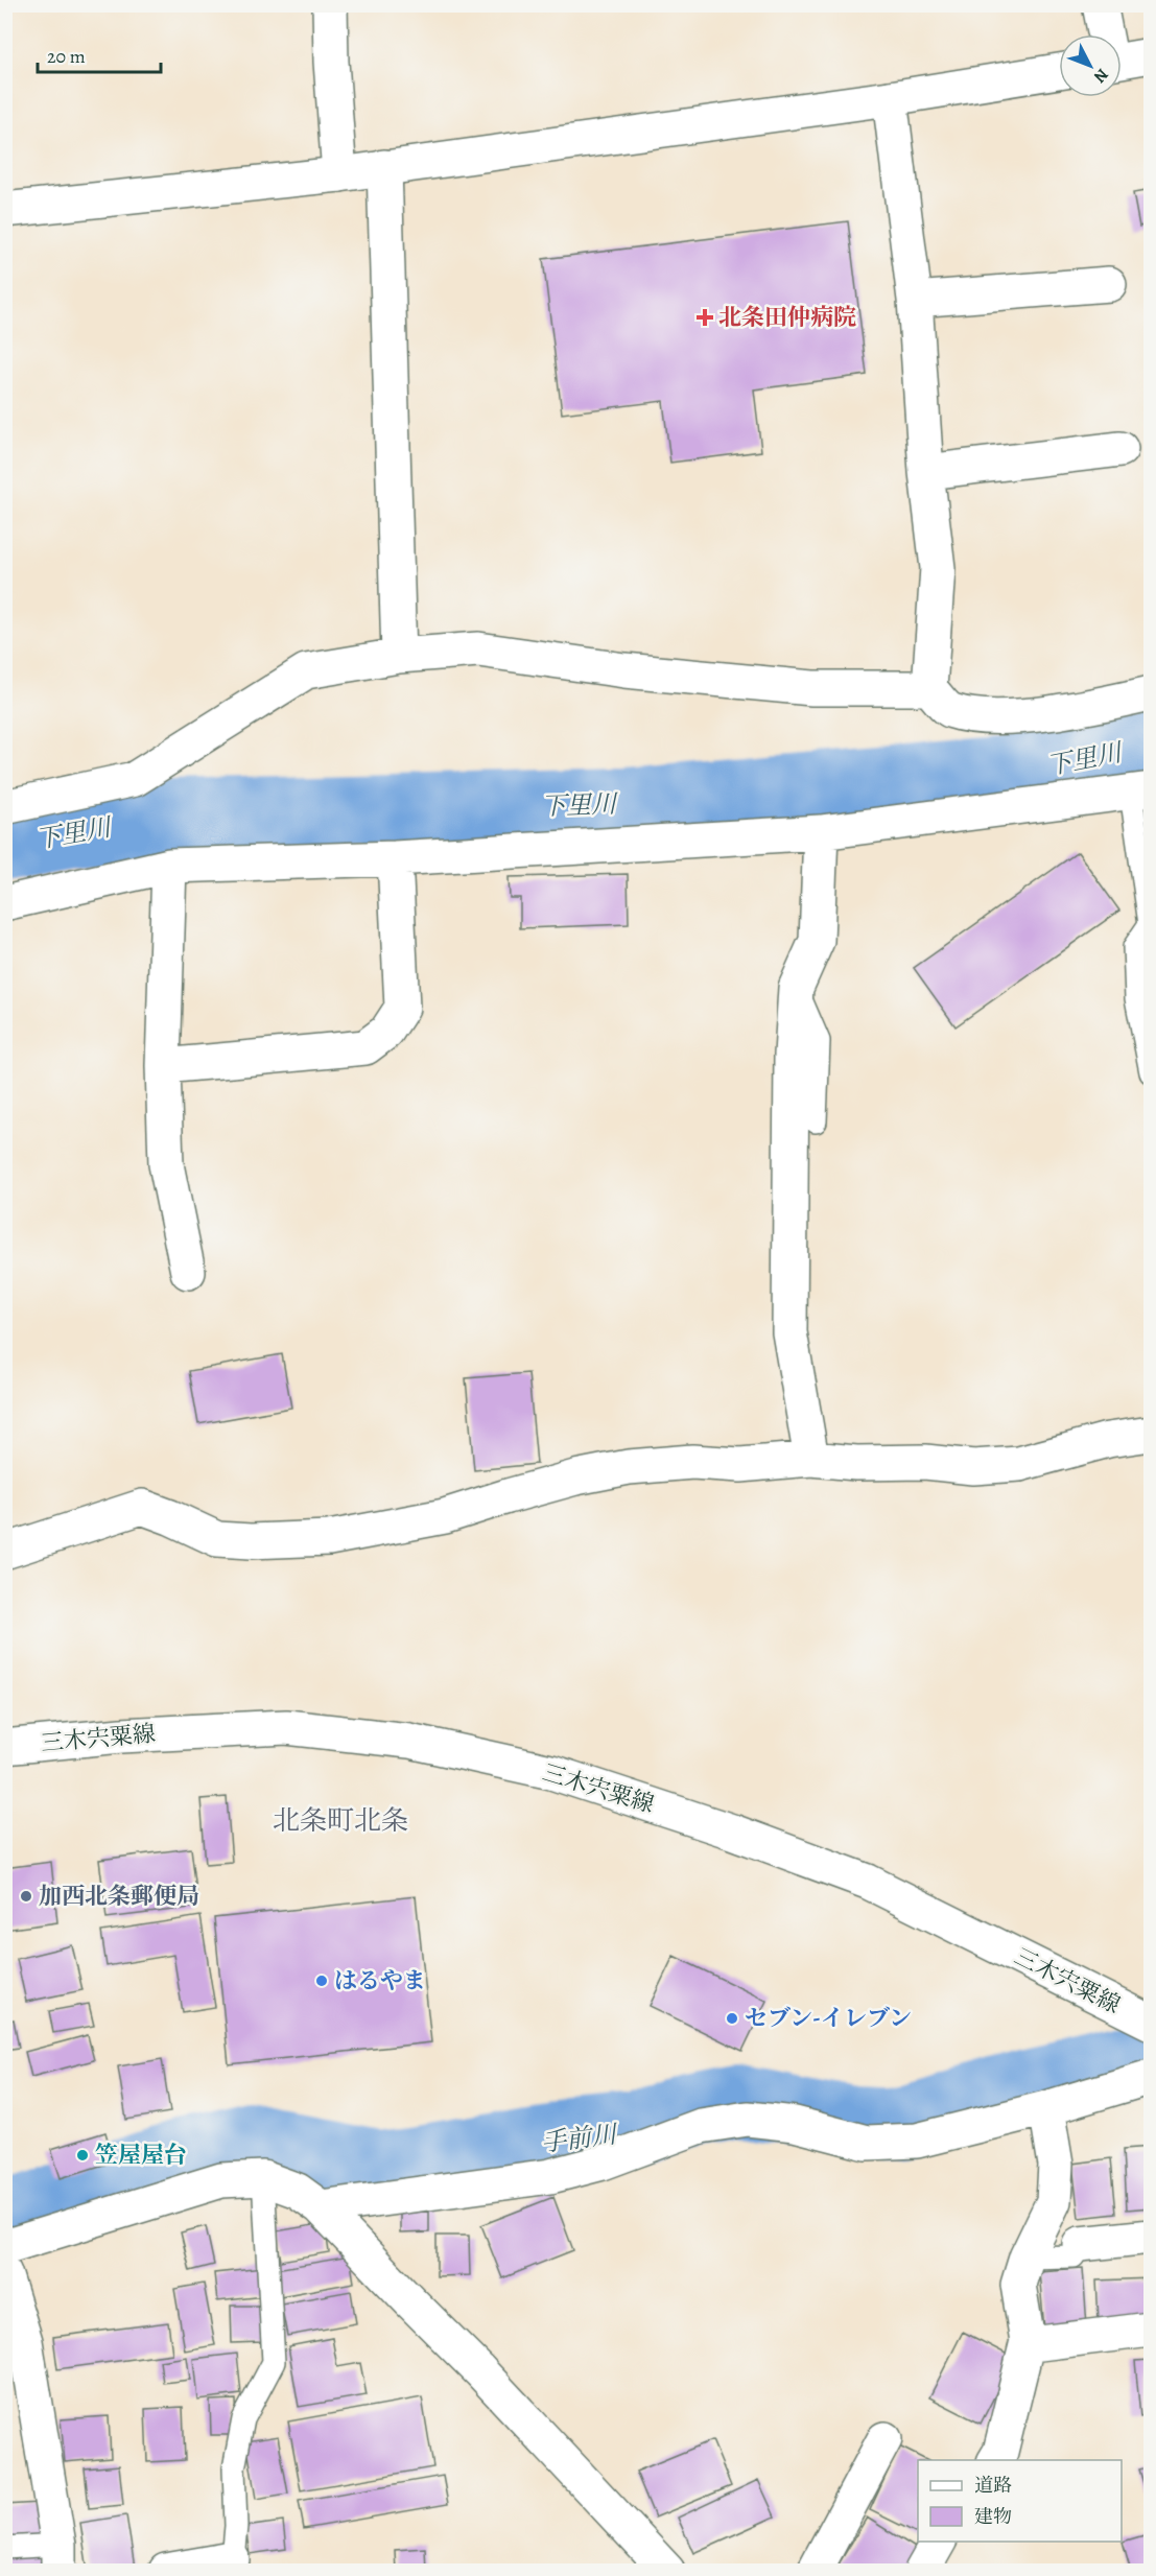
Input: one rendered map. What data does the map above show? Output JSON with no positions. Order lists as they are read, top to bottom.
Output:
{
  "streets": {
    "street": ["三木宍粟線"]
  },
  "districts": ["北条町北条"],
  "water": ["下里川", "手前川"],
  "places": {
    "health": ["北条田仲病院"],
    "other": [
      "加西北条郵便局",
      "はるやま",
      "セブン-イレブン",
      "笠屋屋台"
    ]
  },
  "legend": ["道路", "建物"],
  "scale_bar": "20 m",
  "north": "bottom right"
}
